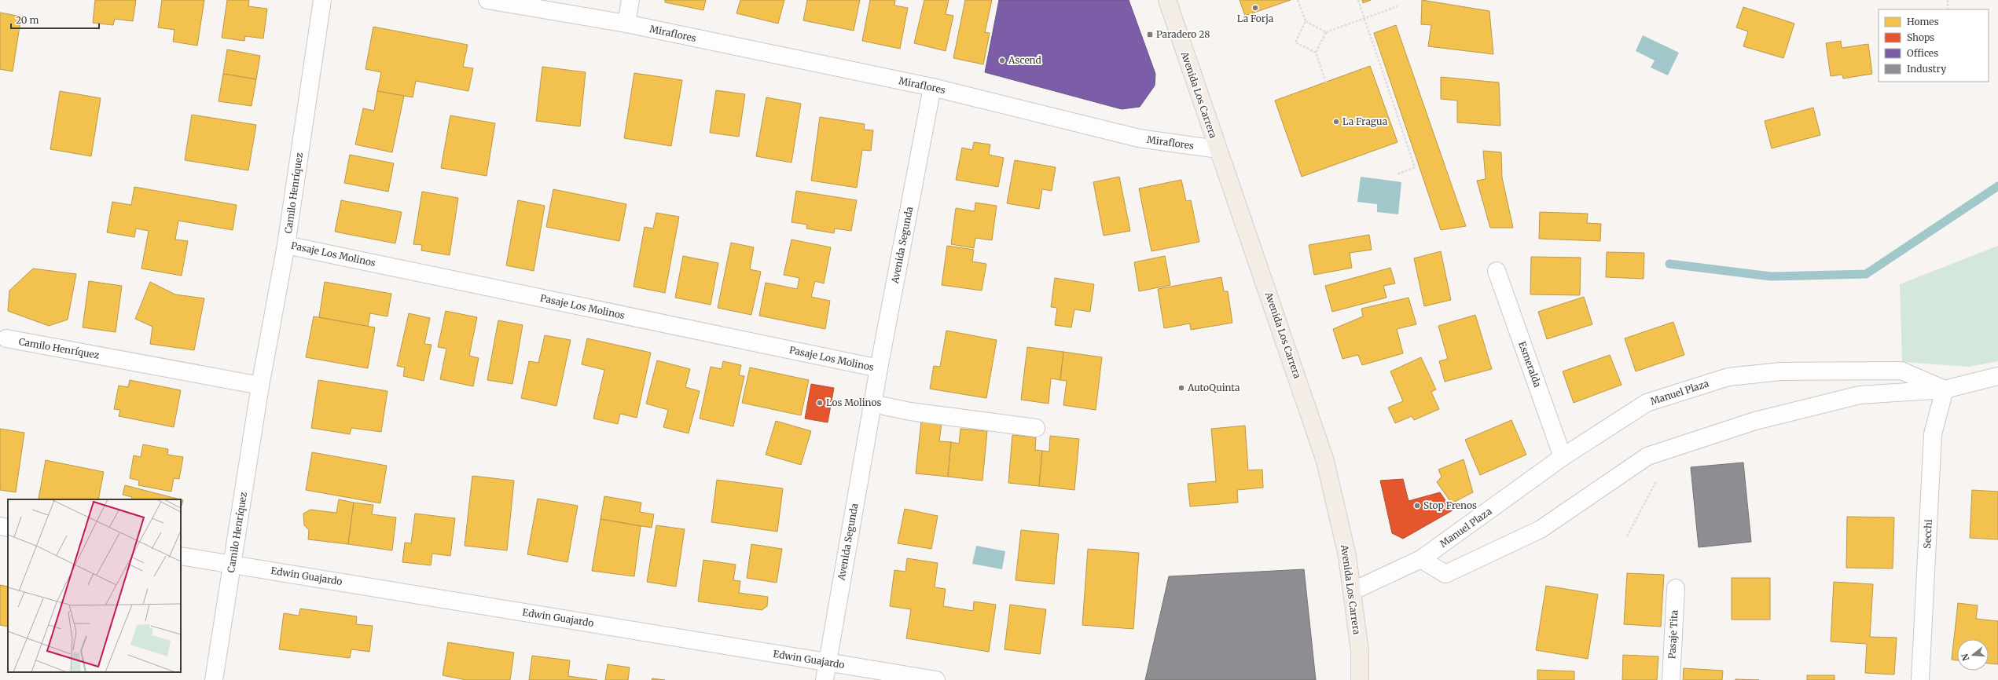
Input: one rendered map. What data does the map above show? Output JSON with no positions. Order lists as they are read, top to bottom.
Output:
{
  "streets": {
    "main road": ["Avenida Los Carrera"],
    "street": [
      "Miraflores",
      "Camilo Henríquez",
      "Avenida Segunda",
      "Pasaje Los Molinos",
      "Esmeralda",
      "Manuel Plaza",
      "Secchi",
      "Edwin Guajardo",
      "Pasaje Tita"
    ]
  },
  "crossings": [
    ["Miraflores", "Avenida Los Carrera"],
    ["Miraflores", "Avenida Segunda"],
    ["Avenida Los Carrera", "Manuel Plaza"],
    ["Camilo Henríquez", "Pasaje Los Molinos"],
    ["Camilo Henríquez", "Edwin Guajardo"],
    ["Avenida Segunda", "Pasaje Los Molinos"],
    ["Avenida Segunda", "Edwin Guajardo"],
    ["Esmeralda", "Manuel Plaza"],
    ["Manuel Plaza", "Secchi"]
  ],
  "places": {
    "other": [
      "La Forja",
      "Ascend",
      "La Fragua",
      "AutoQuinta",
      "Los Molinos",
      "Stop Frenos"
    ],
    "transit": ["Paradero 28"]
  },
  "legend": [
    "Homes",
    "Shops",
    "Offices",
    "Industry"
  ],
  "scale_bar": "20 m",
  "north": "left"
}
